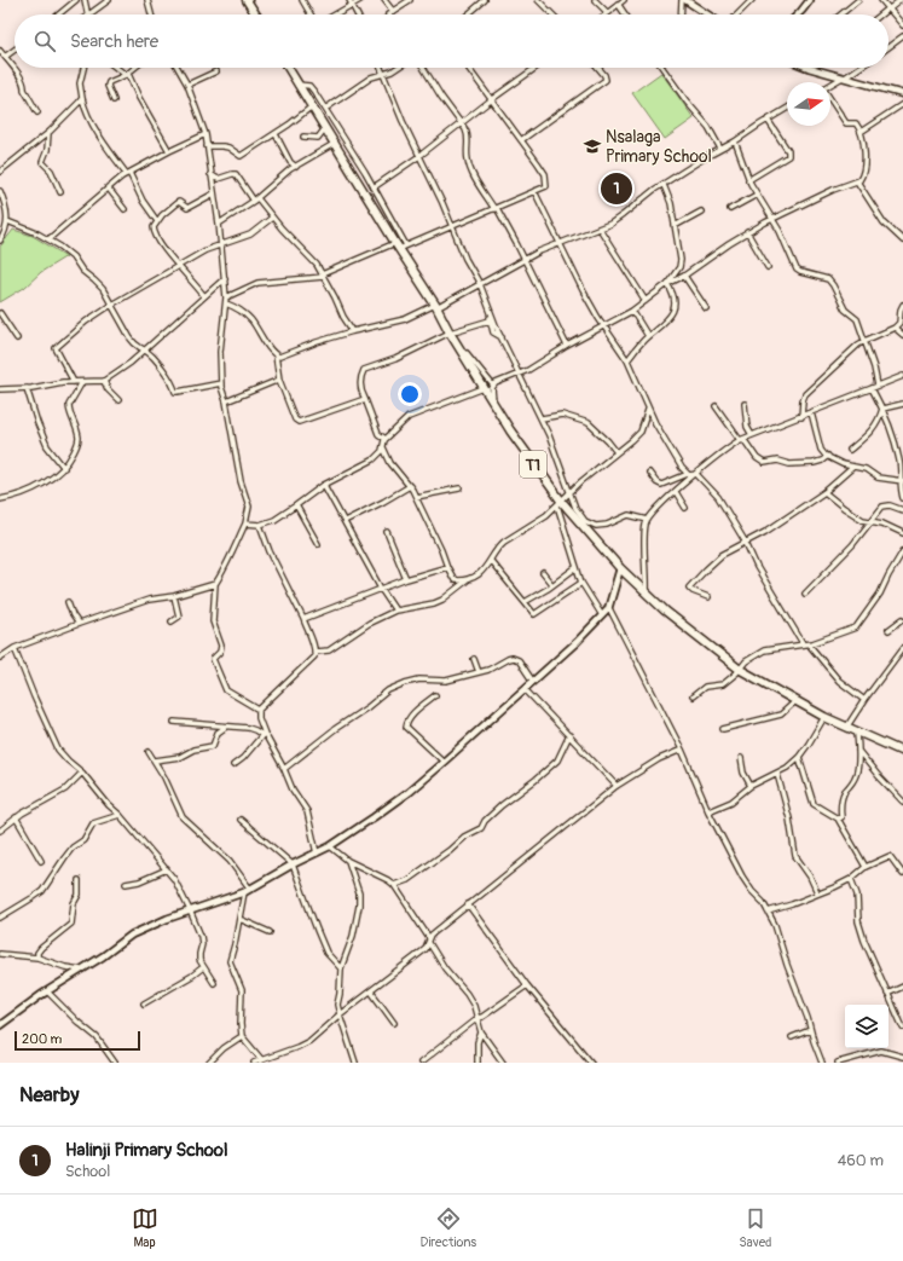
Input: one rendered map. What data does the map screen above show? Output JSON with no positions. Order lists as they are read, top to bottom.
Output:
{
  "streets": {
    "highway": ["T1"]
  },
  "places": {
    "school or university": ["Nsalaga Primary School"]
  },
  "scale_bar": "200 m",
  "north": "right",
  "page": {
    "search": "Search here",
    "pins": "1",
    "scale": "200 m",
    "heading": "Nearby",
    "list": [
      {
        "mark": "1",
        "name": "Halinji Primary School",
        "note": "School",
        "value": "460 m"
      }
    ],
    "nav": ["Map", "Directions", "Saved"]
  }
}
